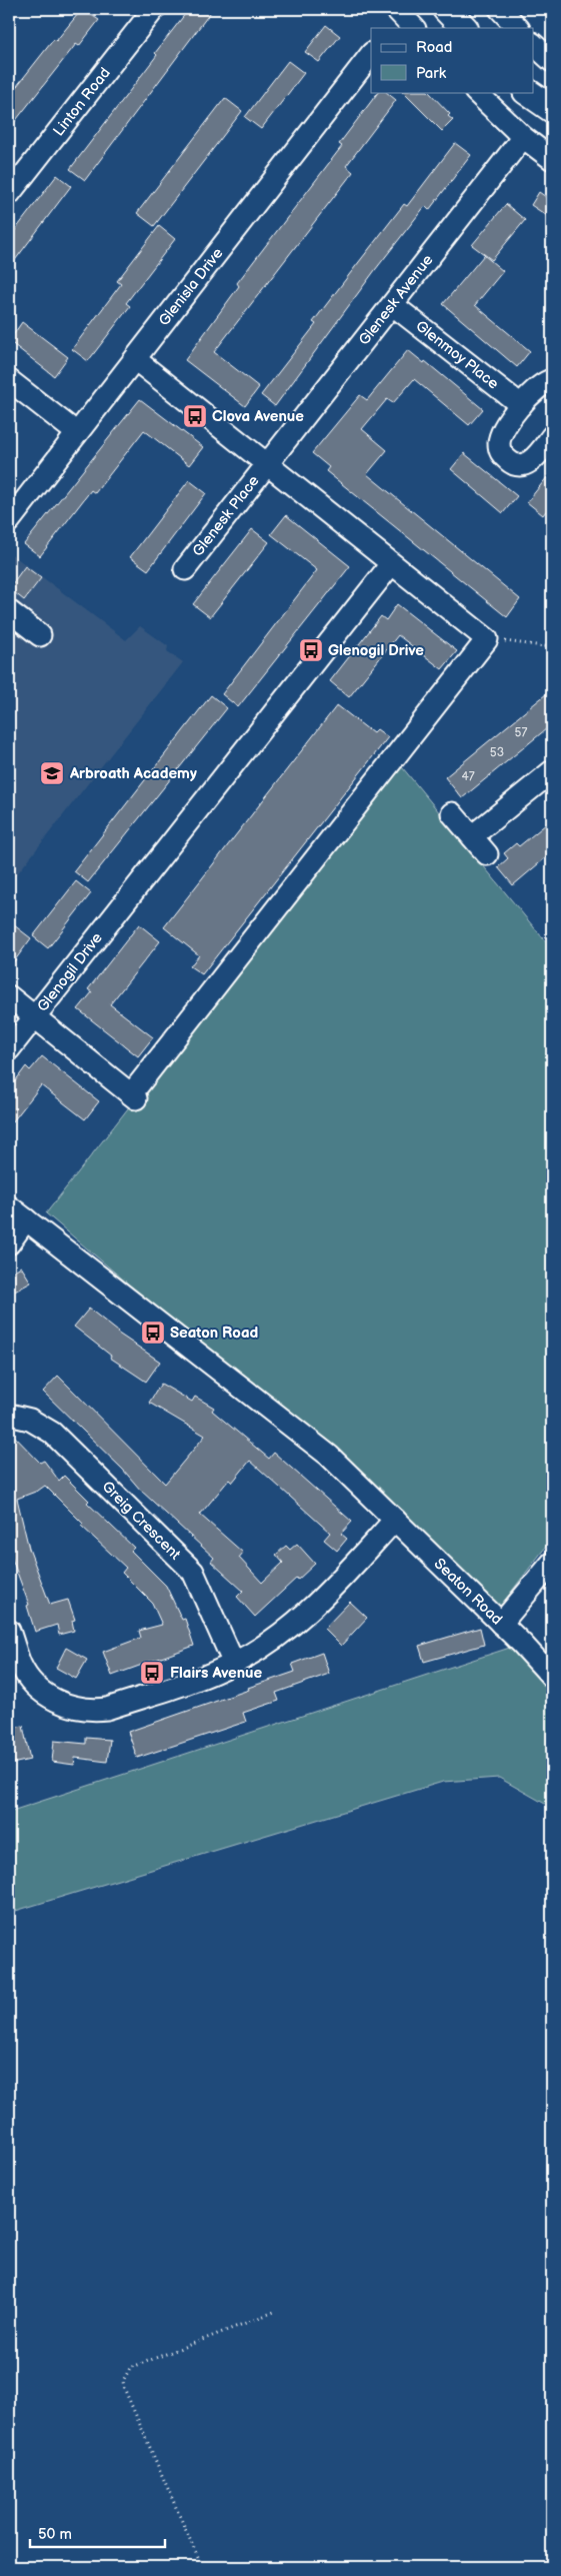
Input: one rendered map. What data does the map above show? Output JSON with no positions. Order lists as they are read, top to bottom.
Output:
{
  "streets": {
    "street": [
      "Linton Road",
      "Glenisla Drive",
      "Glenesk Avenue",
      "Glenmoy Place",
      "Glenesk Place",
      "Glenogil Drive",
      "Greig Crescent",
      "Seaton Road"
    ]
  },
  "crossings": [
    ["Glenesk Avenue", "Glenmoy Place"],
    ["Glenesk Avenue", "Glenesk Place"]
  ],
  "places": {
    "bus stop": [
      "Clova Avenue",
      "Glenogil Drive",
      "Seaton Road",
      "Flairs Avenue"
    ],
    "school or university": ["Arbroath Academy"]
  },
  "house_numbers": ["57", "53", "47"],
  "legend": ["Road", "Park"],
  "scale_bar": "50 m"
}
